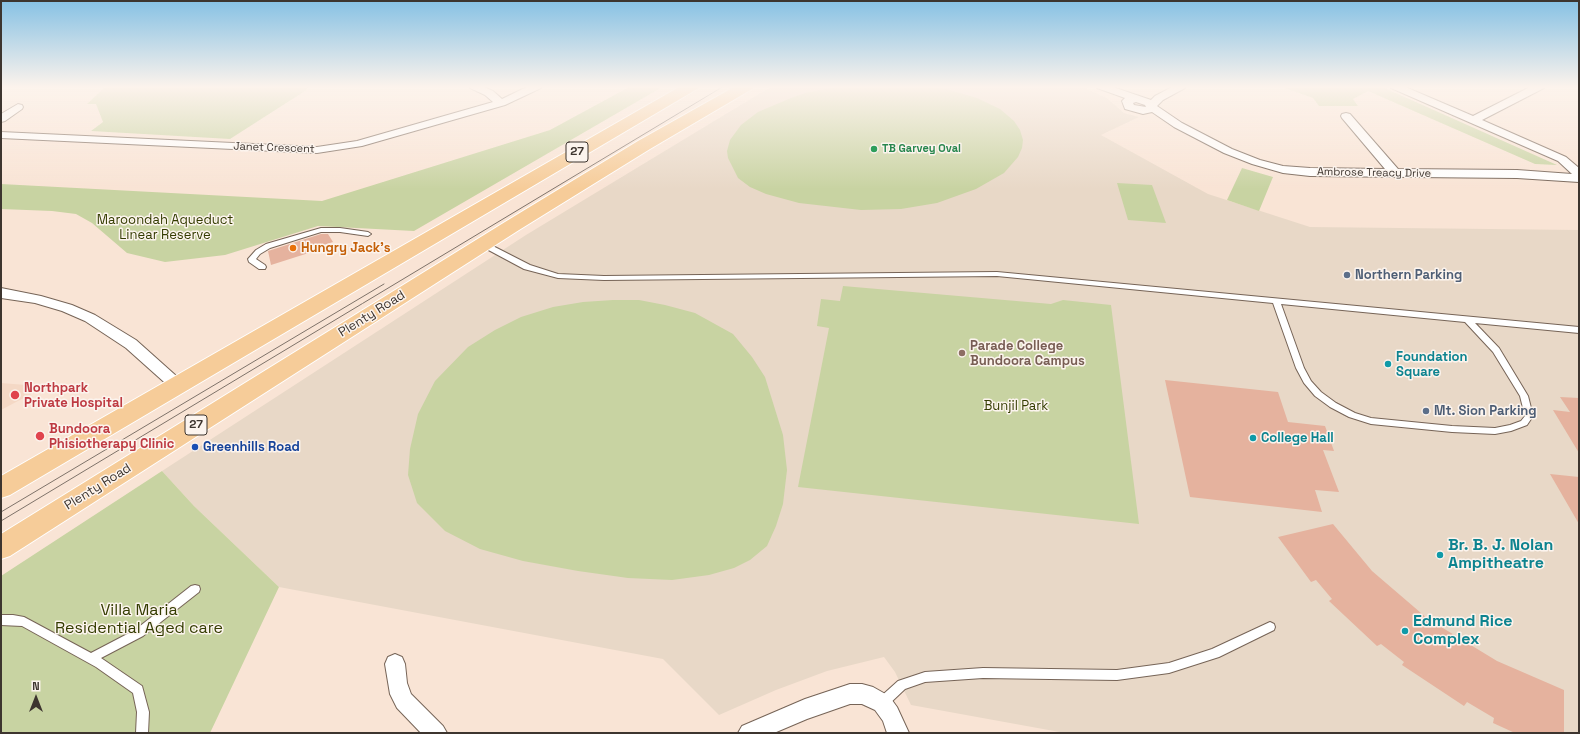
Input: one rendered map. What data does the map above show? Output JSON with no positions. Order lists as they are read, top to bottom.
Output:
{
  "streets": {
    "highway": ["27", "Plenty Road"],
    "street": ["Janet Crescent", "Ambrose Treacy Drive"]
  },
  "parks": ["Maroondah Aqueduct Linear Reserve", "Bunjil Park", "Villa Maria Residential Aged care"],
  "places": [
    "TB Garvey Oval",
    "Hungry Jack's",
    "Northern Parking",
    "Parade College Bundoora Campus",
    "Foundation Square",
    "Northpark Private Hospital",
    "Mt. Sion Parking",
    "Bundoora Phisiotherapy Clinic",
    "College Hall",
    "Greenhills Road",
    "Br. B. J. Nolan Ampitheatre",
    "Edmund Rice Complex"
  ],
  "north": "top"
}
